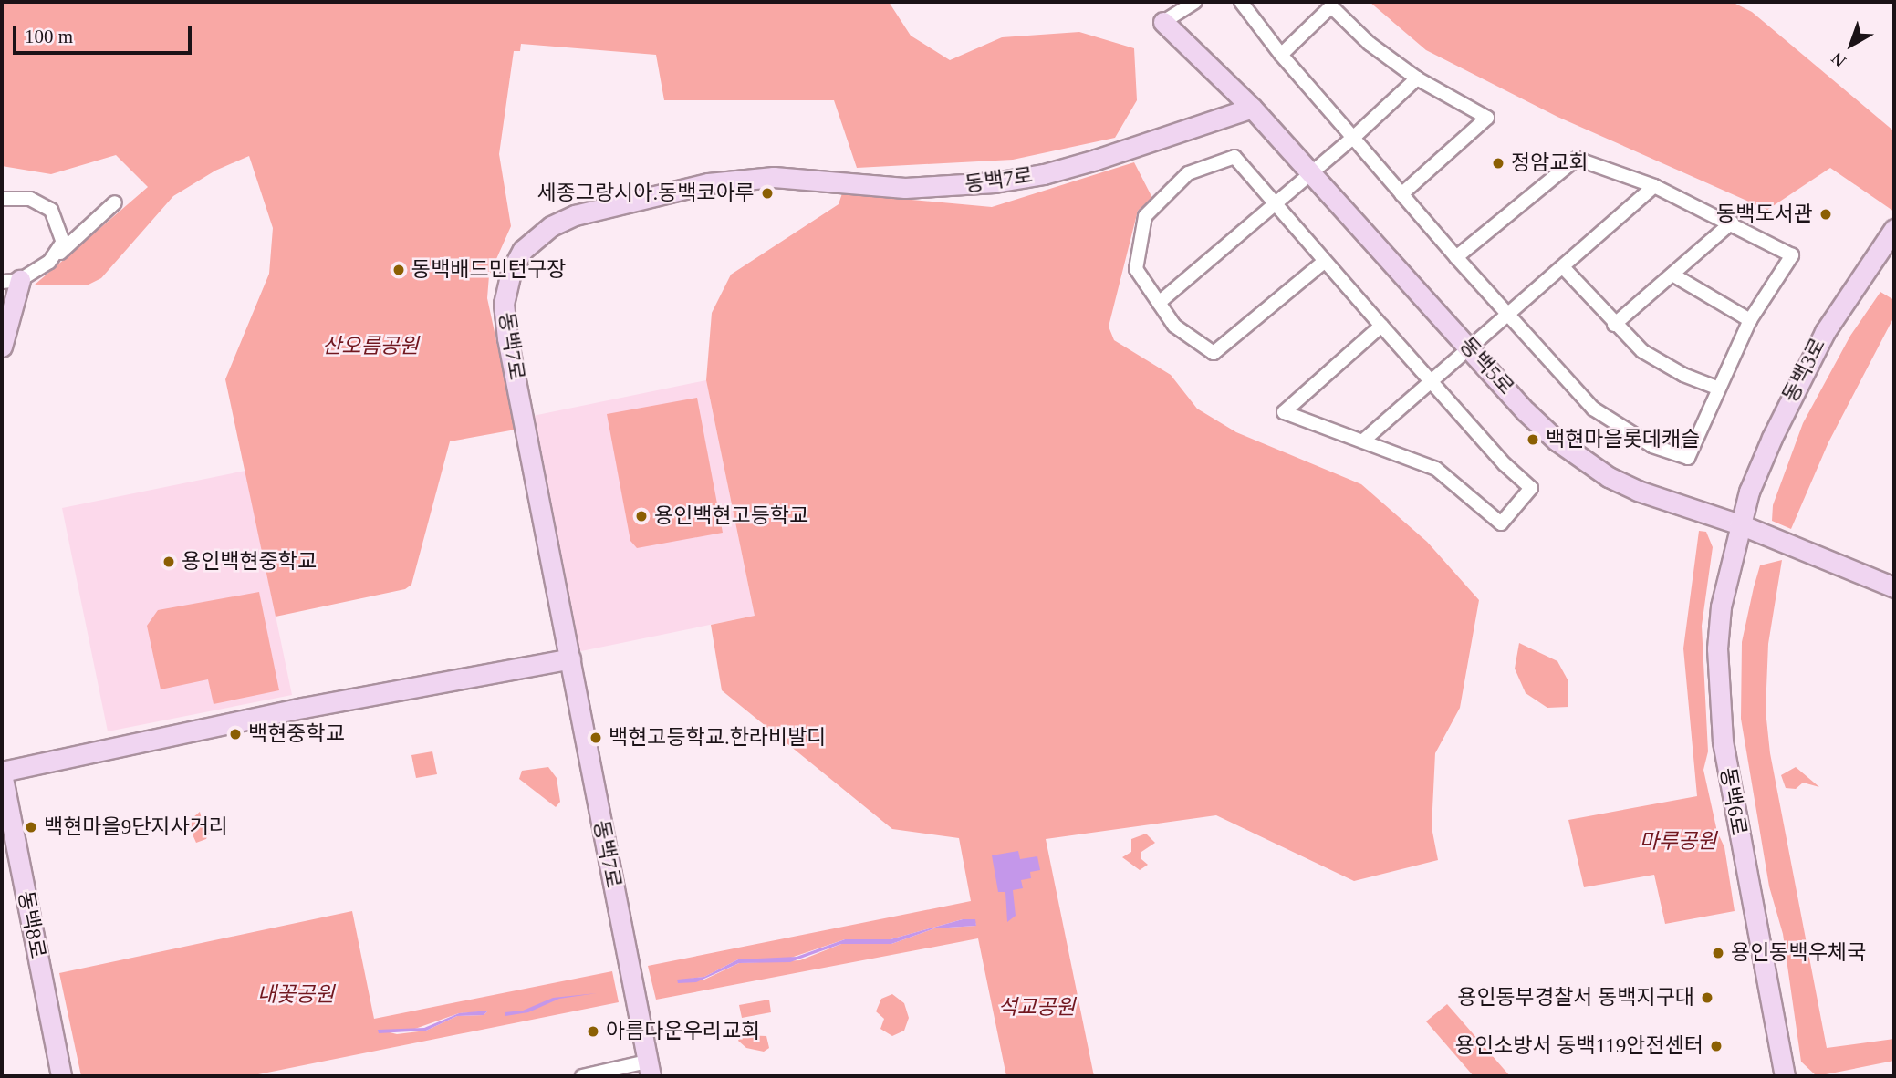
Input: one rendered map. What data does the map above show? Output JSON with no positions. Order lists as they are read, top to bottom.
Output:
{
  "streets": {
    "street": [
      "동백7로",
      "동백5로",
      "동백3로",
      "동백6로",
      "동백8로"
    ]
  },
  "crossings": [
    ["동백7로", "동백5로"],
    ["동백5로", "동백3로"],
    ["동백5로", "동백6로"],
    ["동백3로", "동백6로"]
  ],
  "parks": [
    "산오름공원",
    "마루공원",
    "내꽃공원",
    "석교공원"
  ],
  "places": [
    "정암교회",
    "세종그랑시아.동백코아루",
    "동백도서관",
    "동백배드민턴구장",
    "백현마을롯데캐슬",
    "용인백현고등학교",
    "용인백현중학교",
    "백현중학교",
    "백현고등학교.한라비발디",
    "백현마을9단지사거리",
    "용인동백우체국",
    "용인동부경찰서 동백지구대",
    "아름다운우리교회",
    "용인소방서 동백119안전센터"
  ],
  "scale_bar": "100 m",
  "north": "bottom left"
}
